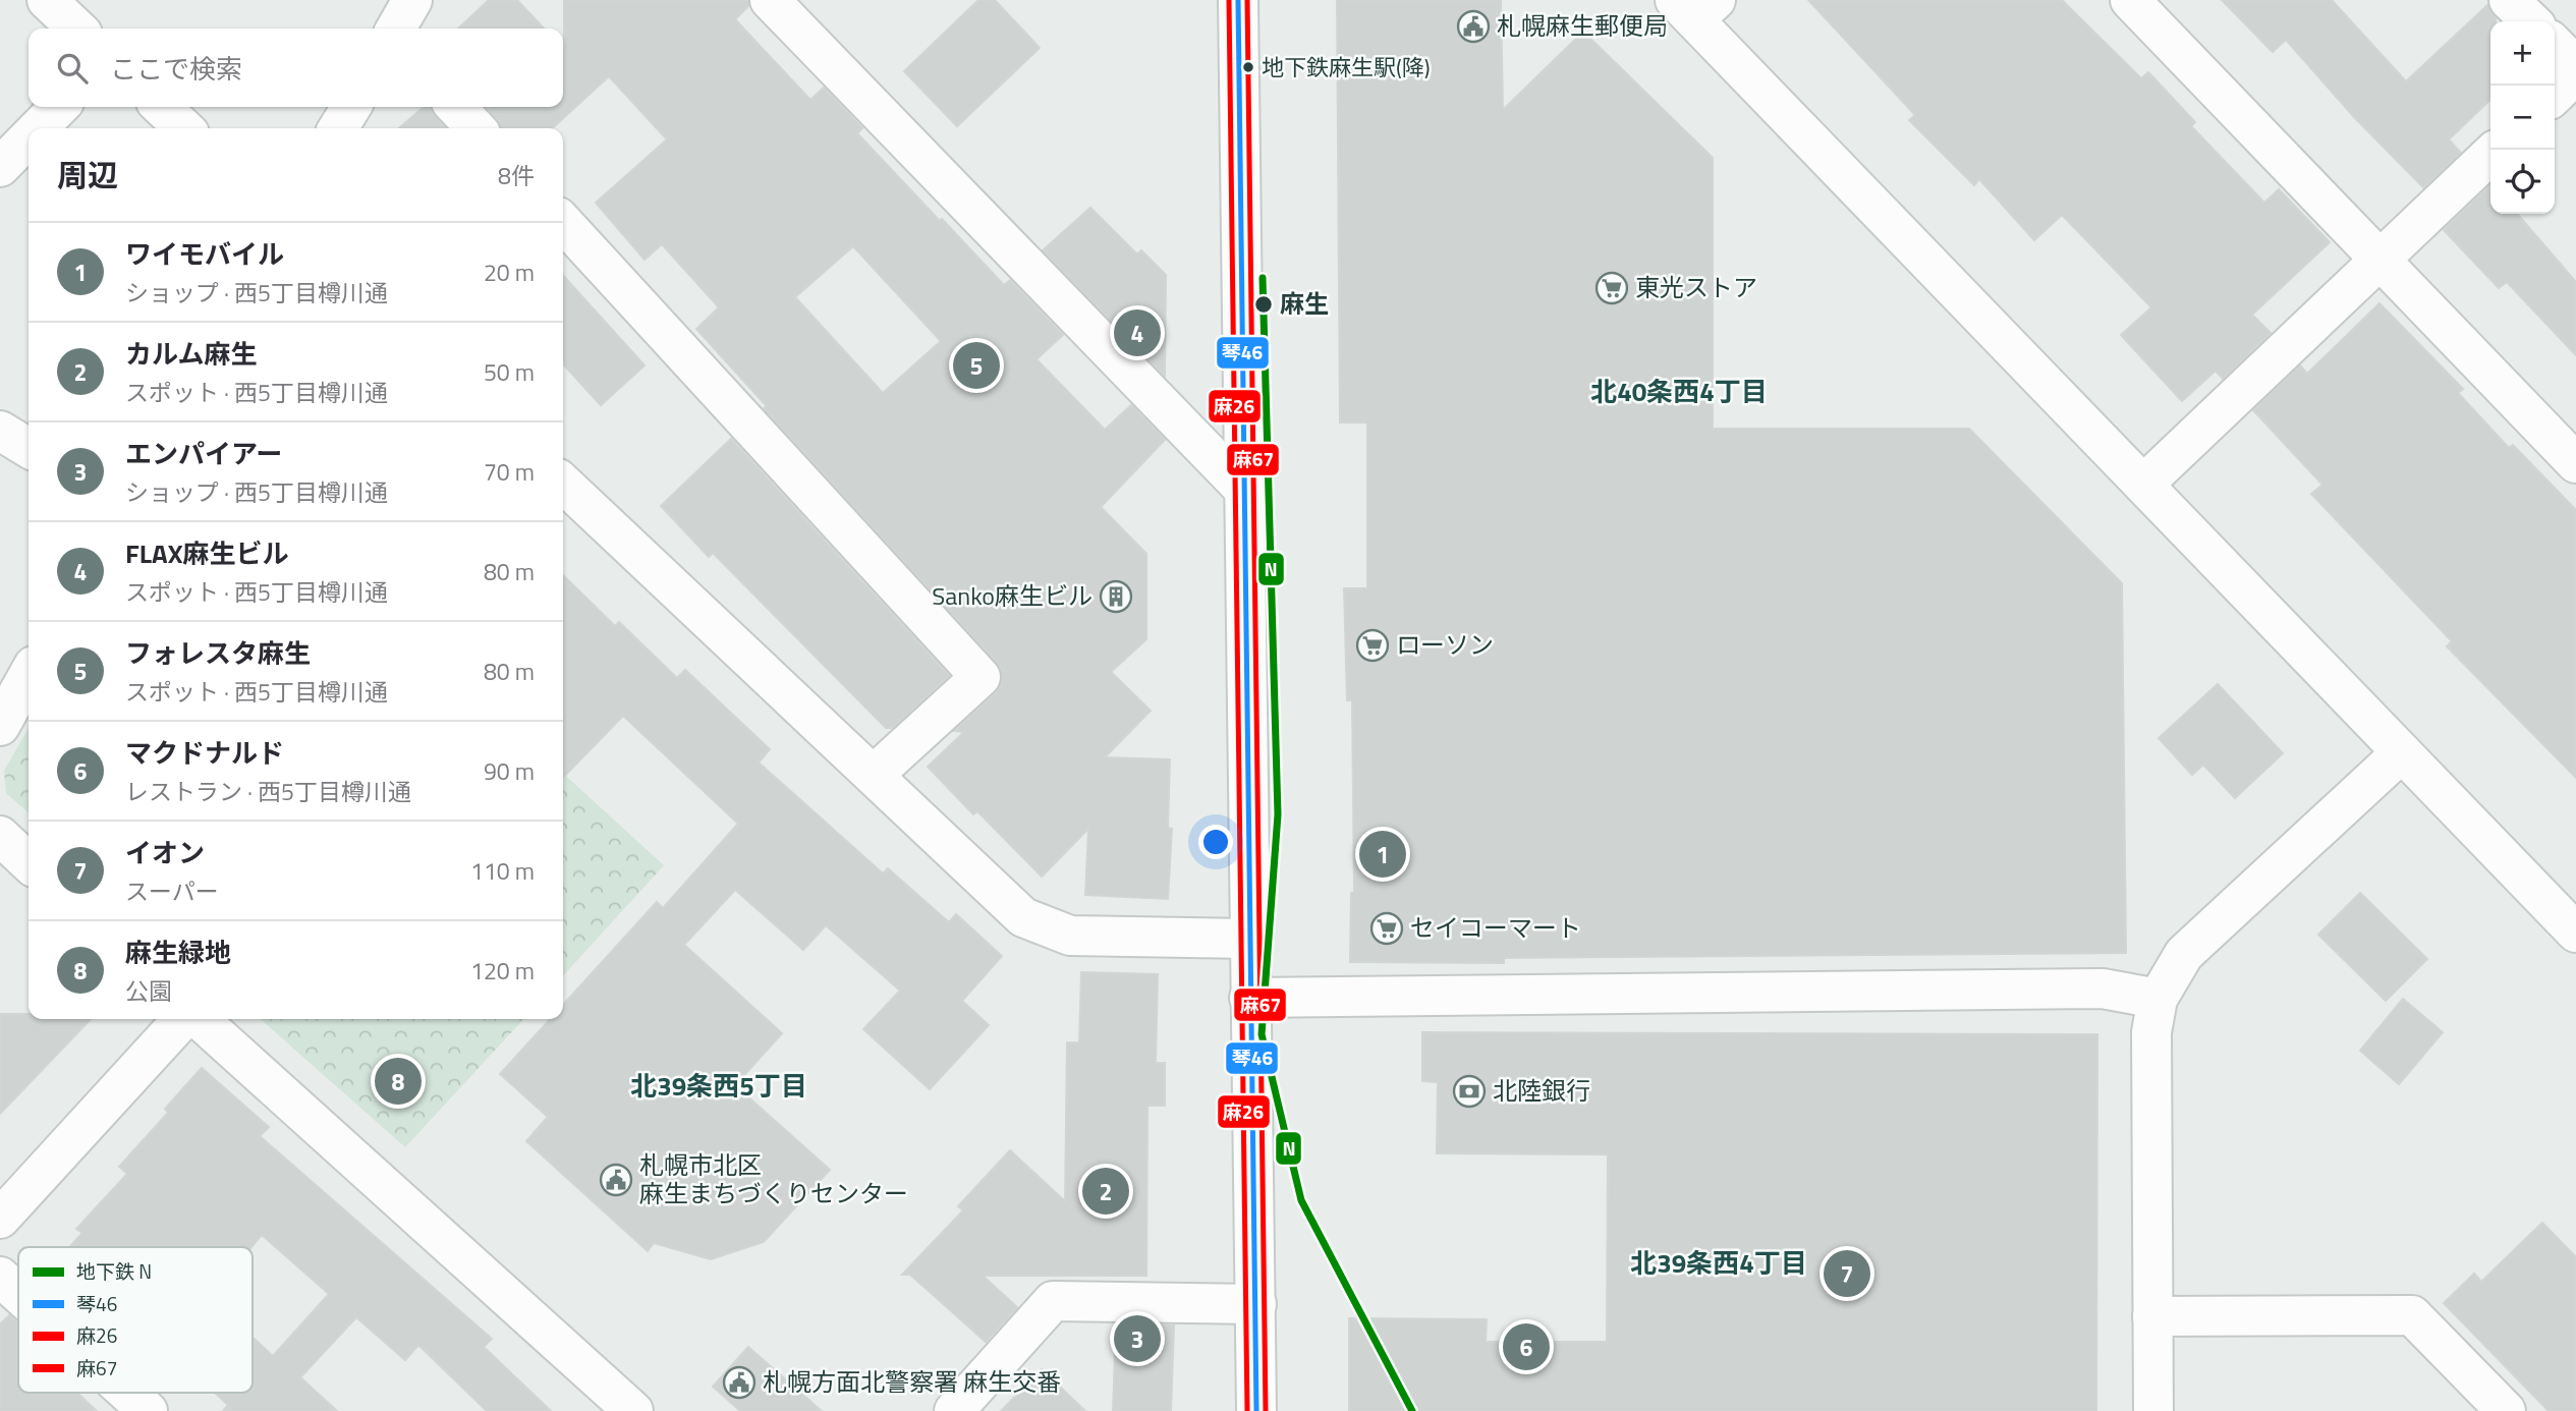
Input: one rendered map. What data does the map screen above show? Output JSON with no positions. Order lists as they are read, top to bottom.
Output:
{
  "districts": ["北40条西4丁目", "北39条西5丁目", "北39条西4丁目"],
  "places": {
    "public building": ["札幌麻生郵便局", "札幌市北区 麻生まちづくりセンター", "札幌方面北警察署 麻生交番"],
    "other": ["地下鉄麻生駅(降)", "麻生"],
    "supermarket": ["東光ストア", "ローソン", "セイコーマート"],
    "building": ["Sanko麻生ビル"],
    "bank": ["北陸銀行"]
  },
  "lines": [
    "transit line 琴46",
    "transit line 麻26",
    "transit line 麻67",
    "metro line N"
  ],
  "legend": [
    "地下鉄 N",
    "琴46",
    "麻26",
    "麻67"
  ],
  "page": {
    "map_buttons": ["+", "−"],
    "search": "ここで検索",
    "heading": ["周辺", "8件"],
    "list": [
      {
        "mark": "1",
        "name": "ワイモバイル",
        "note": "ショップ · 西5丁目樽川通",
        "value": "20 m"
      },
      {
        "mark": "2",
        "name": "カルム麻生",
        "note": "スポット · 西5丁目樽川通",
        "value": "50 m"
      },
      {
        "mark": "3",
        "name": "エンパイアー",
        "note": "ショップ · 西5丁目樽川通",
        "value": "70 m"
      },
      {
        "mark": "4",
        "name": "FLAX麻生ビル",
        "note": "スポット · 西5丁目樽川通",
        "value": "80 m"
      },
      {
        "mark": "5",
        "name": "フォレスタ麻生",
        "note": "スポット · 西5丁目樽川通",
        "value": "80 m"
      },
      {
        "mark": "6",
        "name": "マクドナルド",
        "note": "レストラン · 西5丁目樽川通",
        "value": "90 m"
      },
      {
        "mark": "7",
        "name": "イオン",
        "note": "スーパー",
        "value": "110 m"
      },
      {
        "mark": "8",
        "name": "麻生緑地",
        "note": "公園",
        "value": "120 m"
      }
    ],
    "pins": [
      "4",
      "5",
      "1",
      "8",
      "2",
      "7",
      "3",
      "6"
    ]
  }
}
